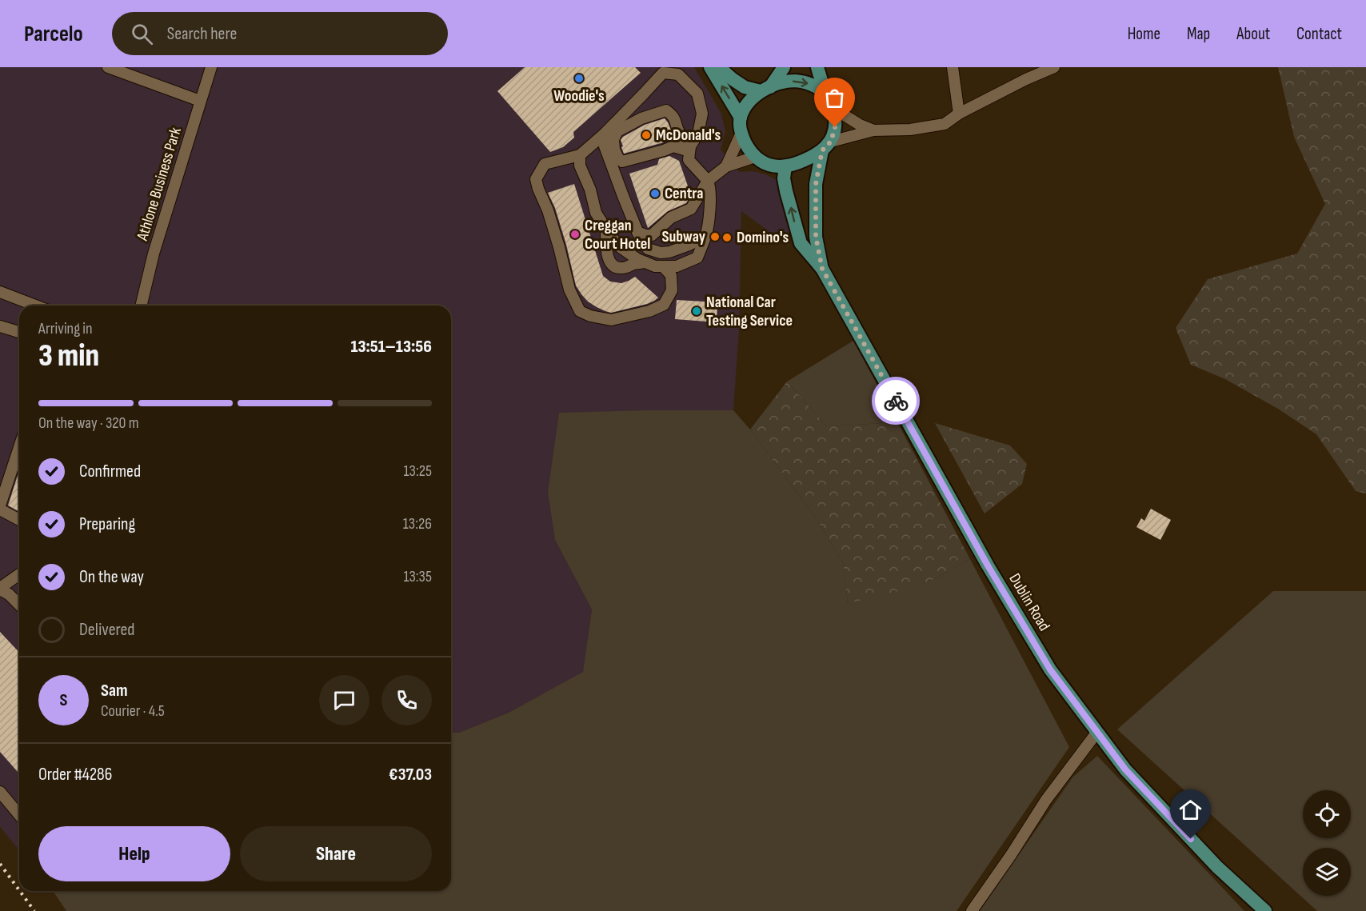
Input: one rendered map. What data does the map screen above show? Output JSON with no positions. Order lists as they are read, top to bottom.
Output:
{
  "streets": {
    "main road": ["Dublin Road"],
    "street": ["Athlone Business Park"]
  },
  "places": [
    "Woodie's",
    "McDonald's",
    "Centra",
    "Creggan Court Hotel",
    "Subway",
    "Domino's",
    "National Car Testing Service"
  ],
  "page": {
    "header": "Parcelo",
    "search": "Search here",
    "nav": [
      "Home",
      "Map",
      "About",
      "Contact"
    ],
    "heading": ["3 min", "Arriving in", "13:51–13:56"],
    "panel": [
      "Sam",
      "Courier · 4.5",
      "Order #4286",
      "€37.03"
    ],
    "bar": "On the way · 320 m",
    "list": [
      ["Confirmed", "13:25"],
      ["Preparing", "13:26"],
      ["On the way", "13:35"],
      "Delivered"
    ],
    "round": "S",
    "buttons": ["Help", "Share"]
  }
}
